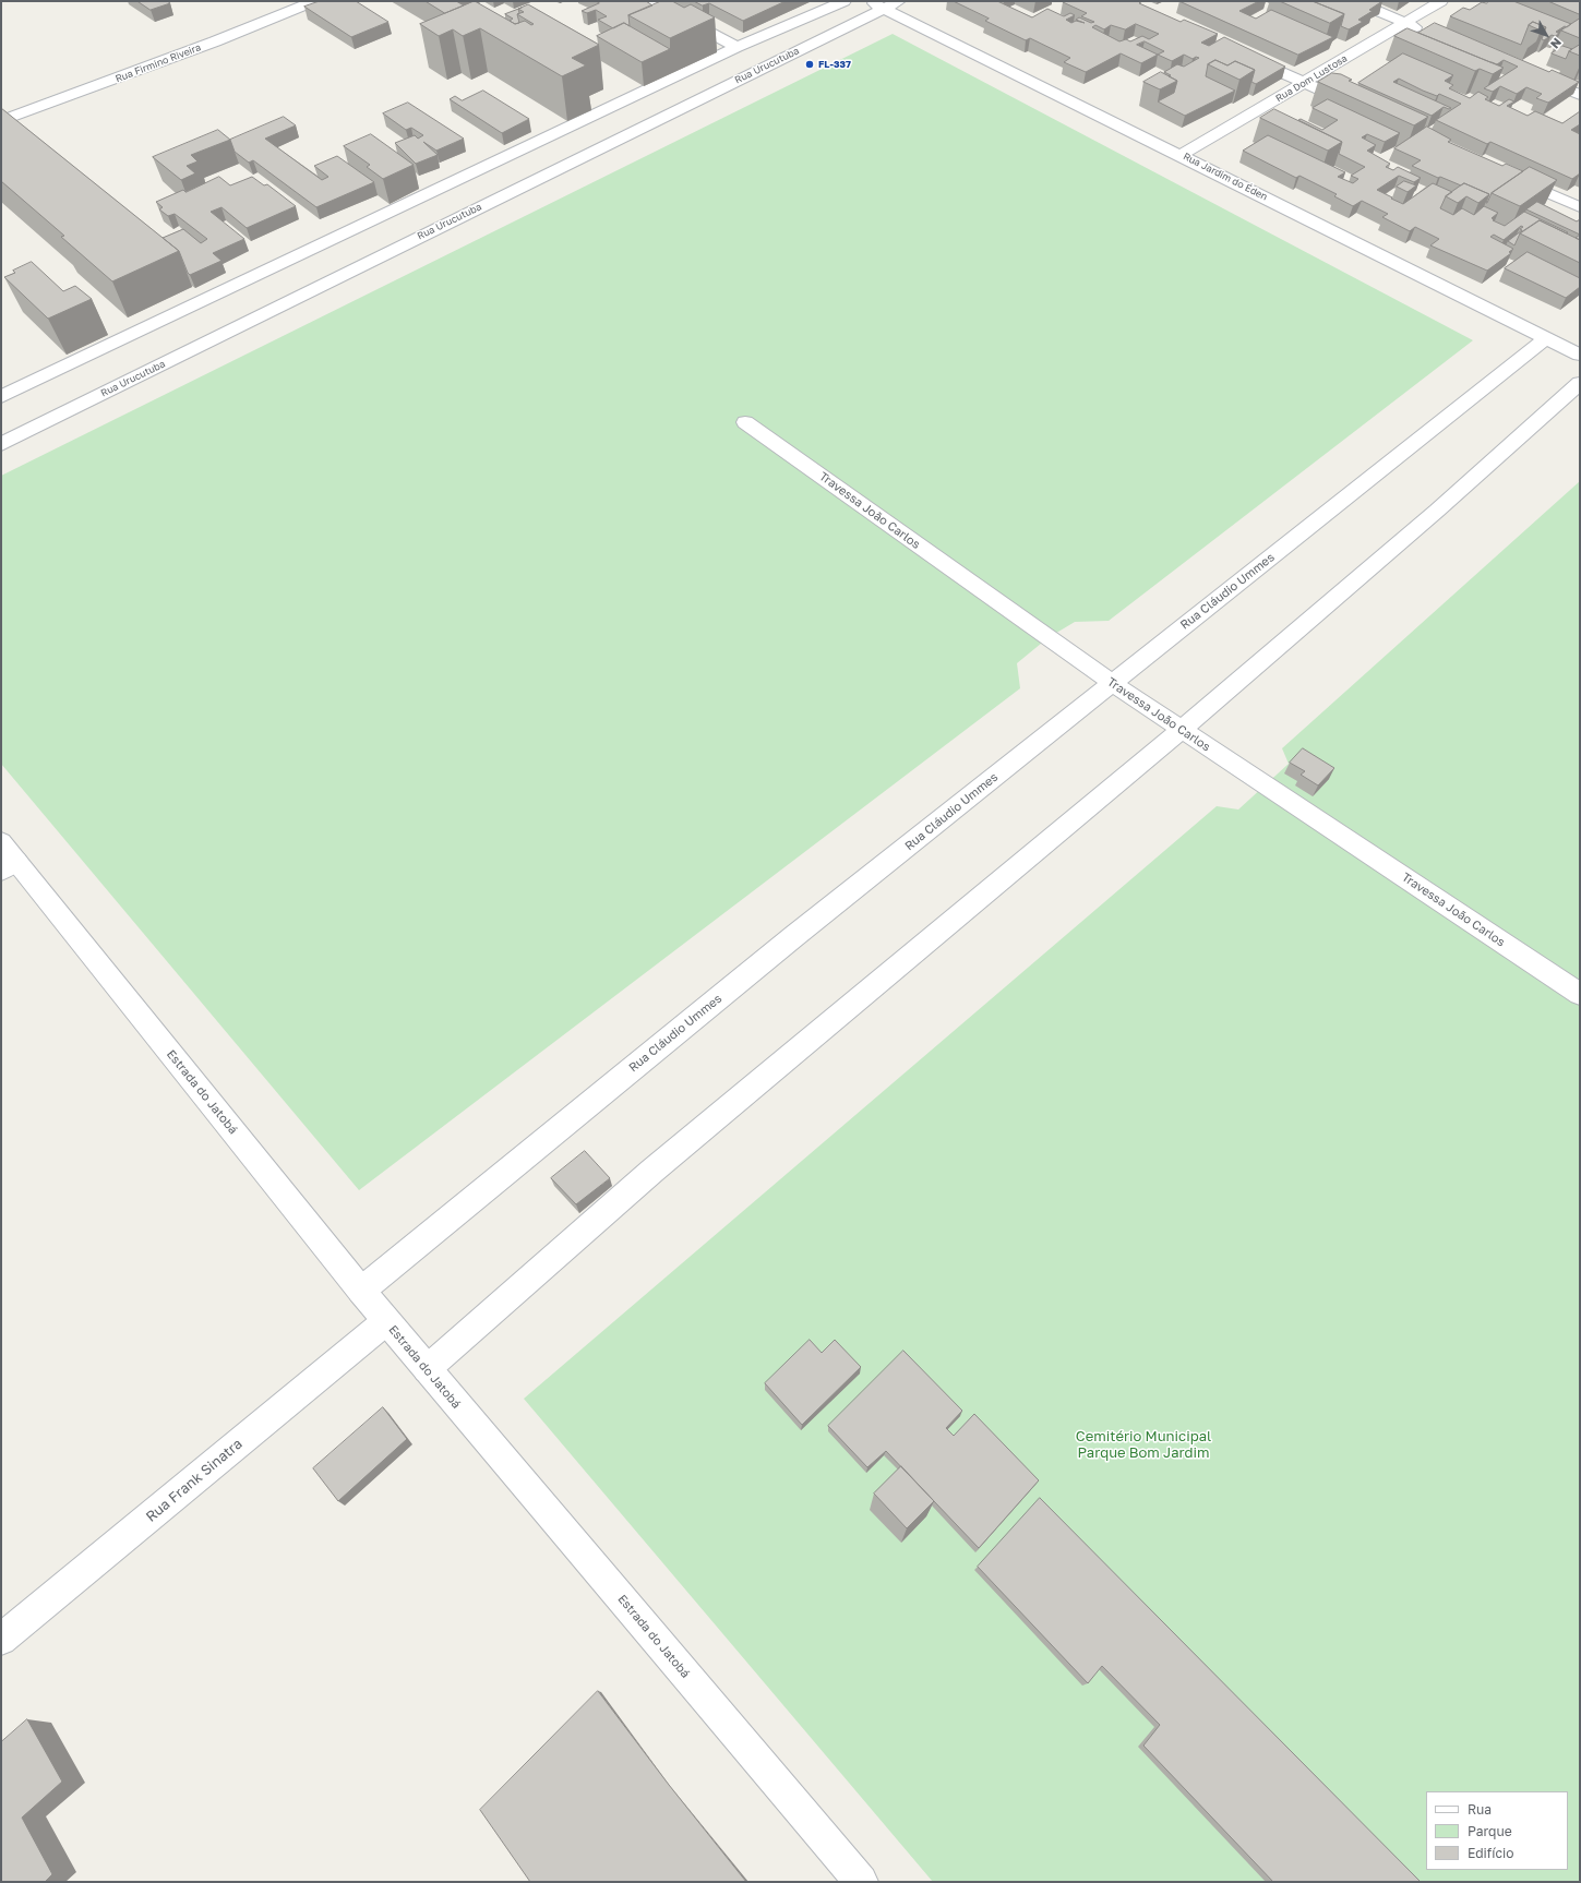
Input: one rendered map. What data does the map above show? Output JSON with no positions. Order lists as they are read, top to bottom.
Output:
{
  "streets": {
    "street": [
      "Rua Firmino Riveira",
      "Rua Urucutuba",
      "Rua Dom Lustosa",
      "Rua Jardim do Éden",
      "Travessa João Carlos",
      "Rua Cláudio Ummes",
      "Estrada do Jatobá",
      "Rua Frank Sinatra"
    ]
  },
  "crossings": [
    ["Rua Urucutuba", "Rua Jardim do Éden"],
    ["Rua Dom Lustosa", "Rua Jardim do Éden"],
    ["Rua Jardim do Éden", "Rua Cláudio Ummes"],
    ["Travessa João Carlos", "Rua Cláudio Ummes"],
    ["Rua Cláudio Ummes", "Estrada do Jatobá"],
    ["Estrada do Jatobá", "Rua Frank Sinatra"]
  ],
  "parks": ["Cemitério Municipal Parque Bom Jardim"],
  "places": ["FL-337"],
  "legend": ["Rua", "Parque", "Edifício"],
  "north": "bottom right"
}
